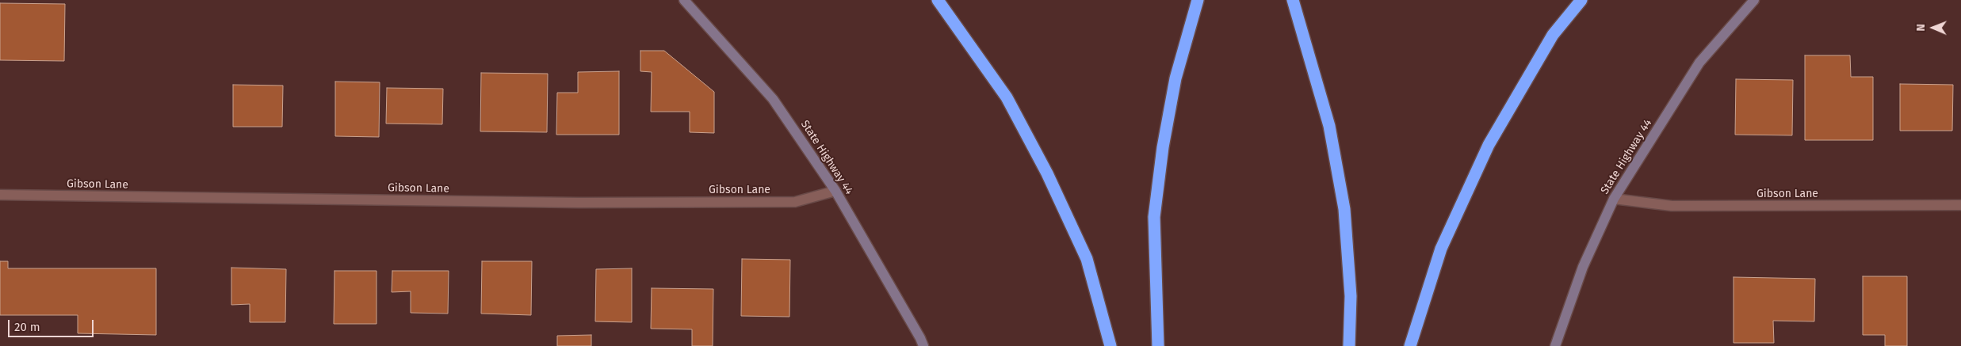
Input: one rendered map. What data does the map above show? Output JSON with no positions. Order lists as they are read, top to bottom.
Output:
{
  "streets": {
    "main road": ["State Highway 44"],
    "street": ["Gibson Lane"]
  },
  "crossings": [
    ["State Highway 44", "Gibson Lane"]
  ],
  "scale_bar": "20 m",
  "north": "left"
}
